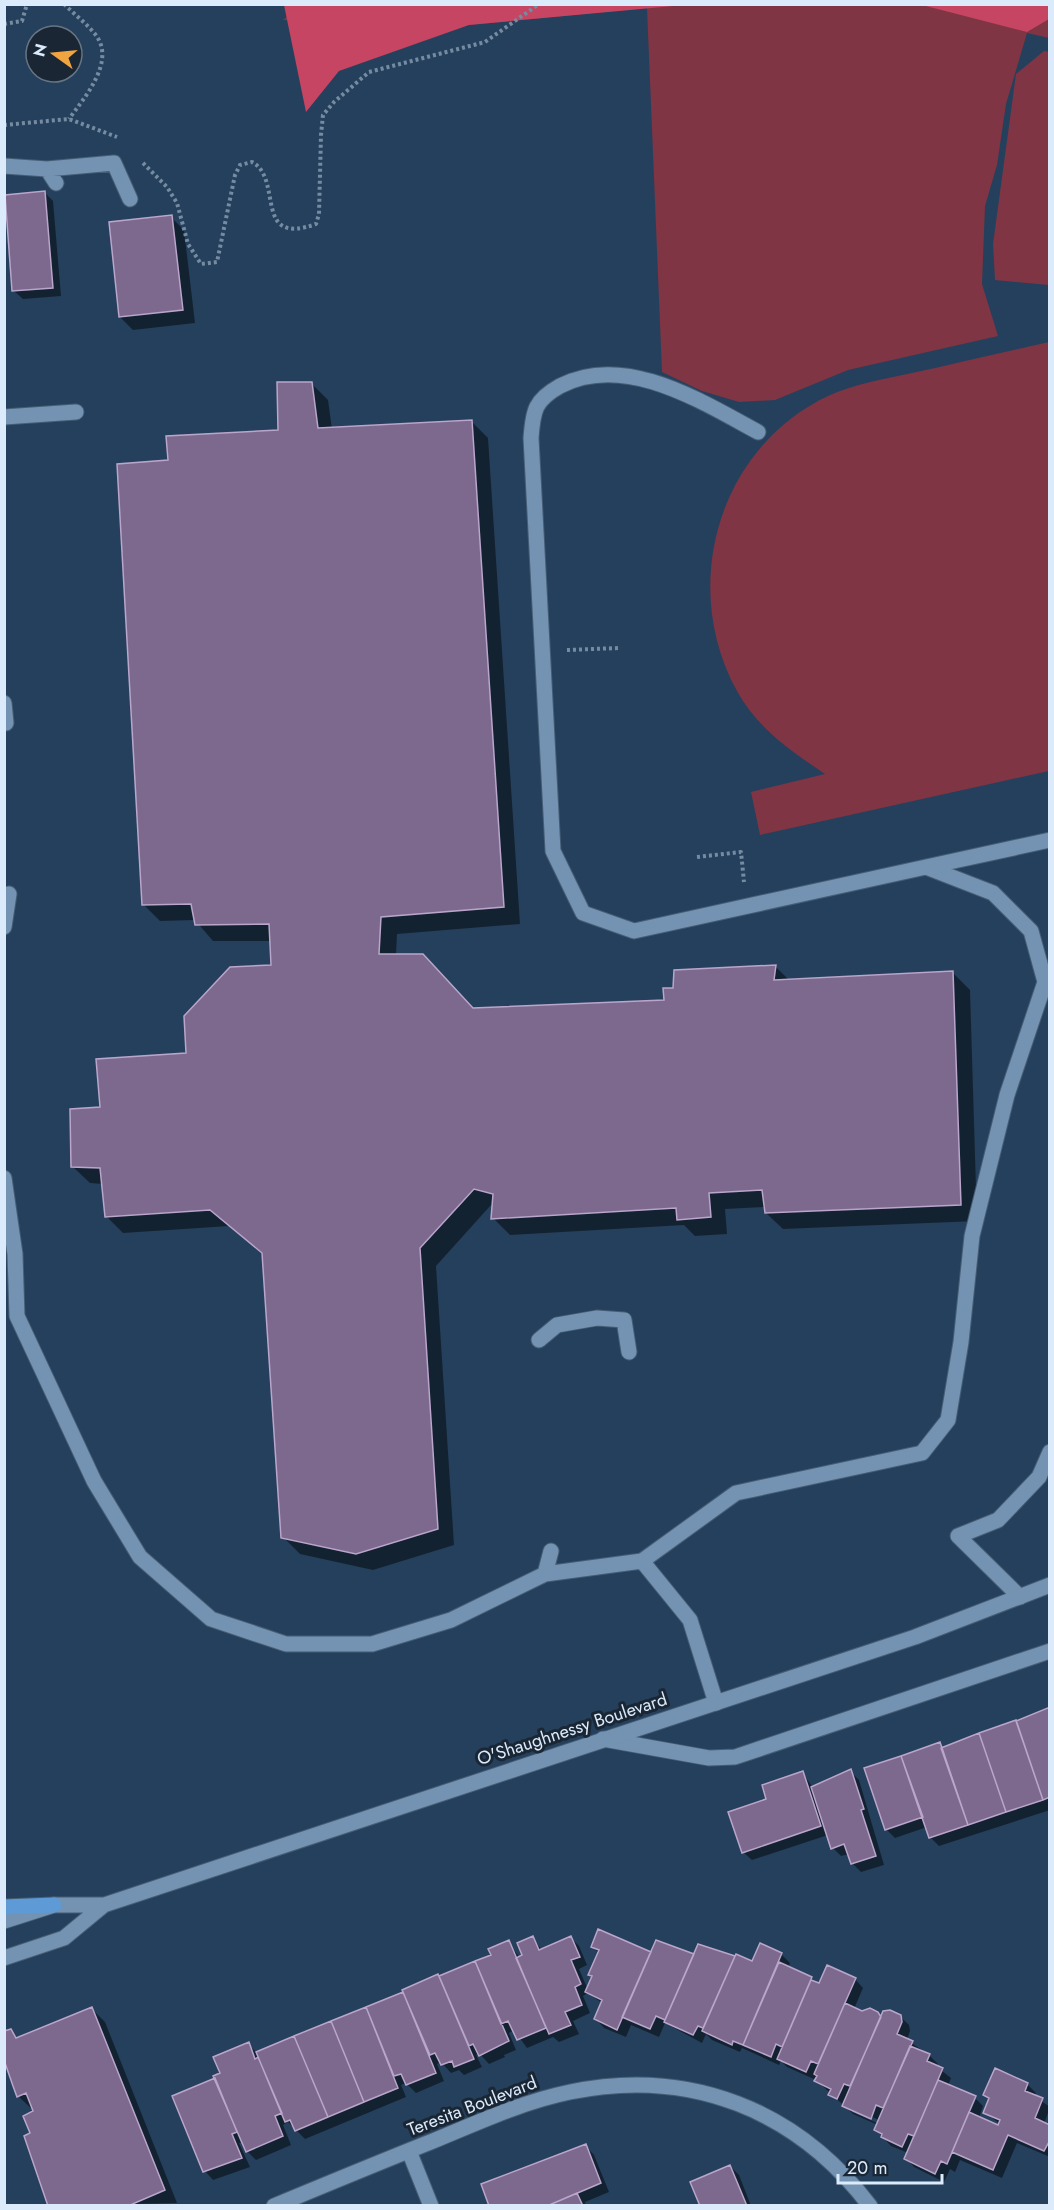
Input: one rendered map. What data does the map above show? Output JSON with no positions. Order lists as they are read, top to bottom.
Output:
{
  "streets": {
    "main road": ["O'Shaughnessy Boulevard", "Teresita Boulevard"]
  },
  "scale_bar": "20 m",
  "north": "left"
}
